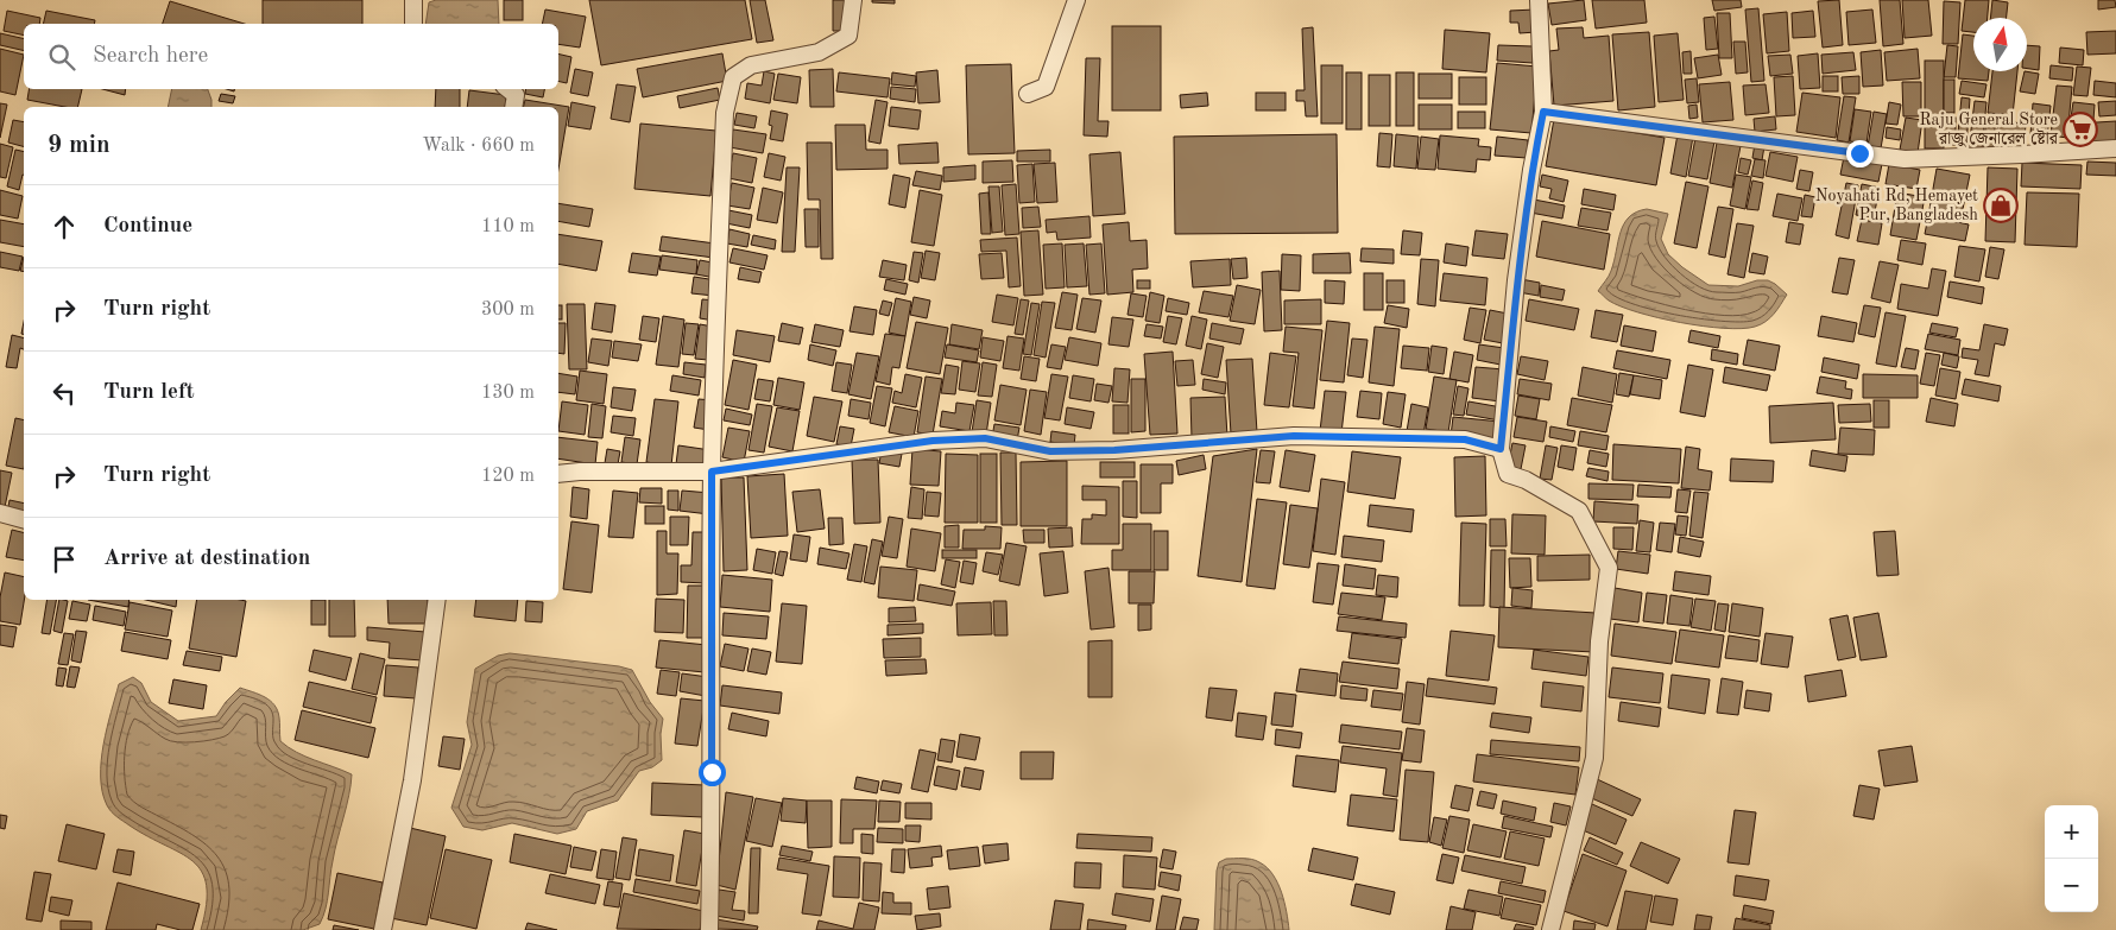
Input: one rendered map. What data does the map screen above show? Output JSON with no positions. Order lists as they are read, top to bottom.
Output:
{
  "places": {
    "supermarket": ["Raju General Store রাজু জেনারেল ষ্টোর"],
    "shop": ["Noyahati Rd, Hemayet Pur, Bangladesh"]
  },
  "north": "top",
  "page": {
    "search": "Search here",
    "heading": ["9 min", "Walk · 660 m"],
    "list": [
      ["Continue", "110 m"],
      ["Turn right", "300 m"],
      ["Turn left", "130 m"],
      ["Turn right", "120 m"],
      "Arrive at destination"
    ],
    "map_buttons": ["+", "−"]
  }
}
